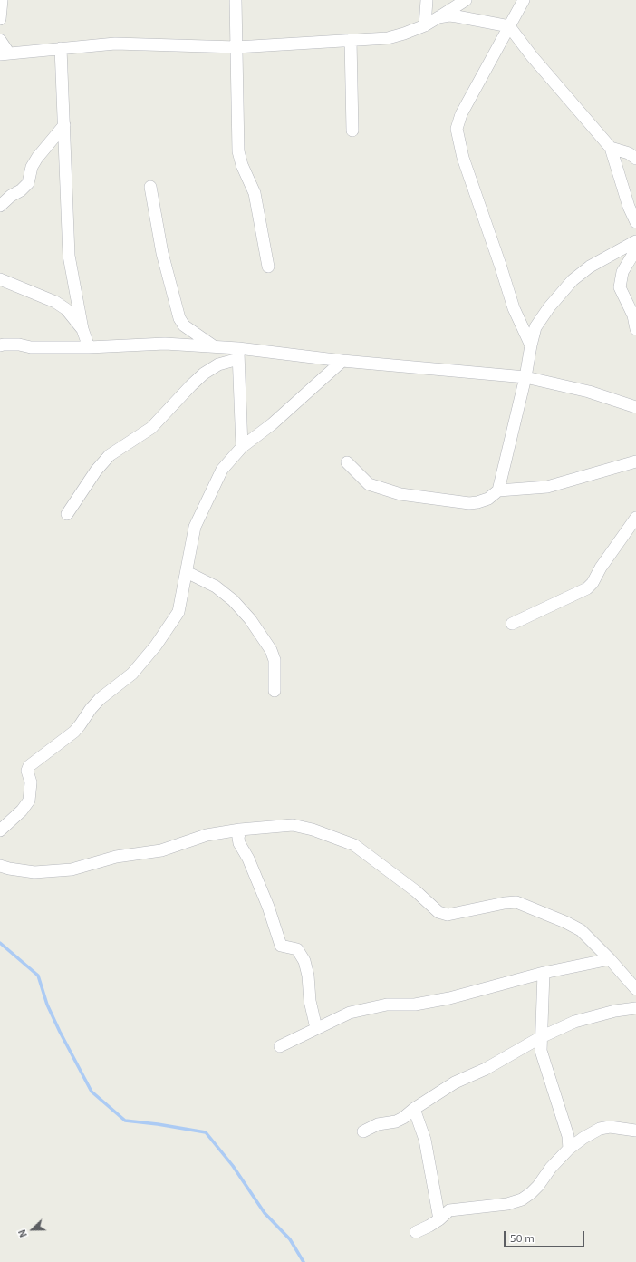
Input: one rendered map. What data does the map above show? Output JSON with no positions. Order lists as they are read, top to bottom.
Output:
{
  "scale_bar": "50 m",
  "north": "left"
}
